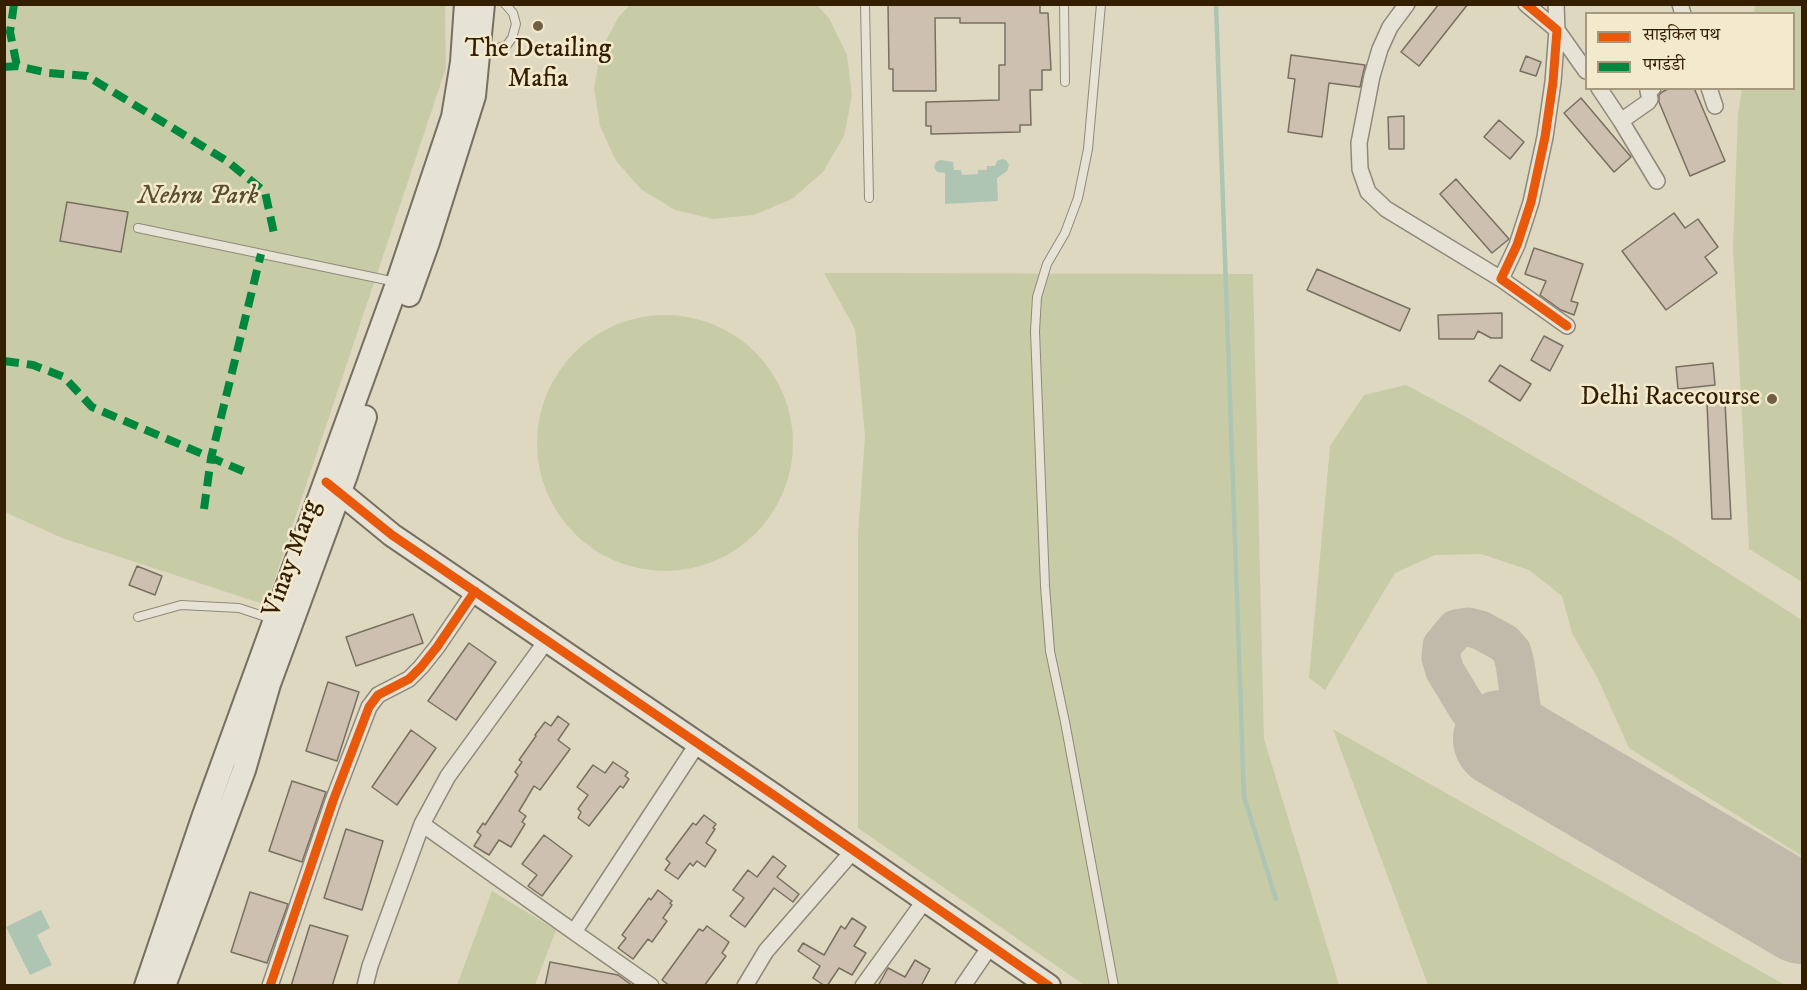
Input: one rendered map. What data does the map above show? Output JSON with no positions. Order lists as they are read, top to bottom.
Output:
{
  "streets": {
    "main road": ["Vinay Marg"]
  },
  "parks": ["Nehru Park"],
  "places": ["The Detailing Mafia", "Delhi Racecourse"],
  "legend": ["साइकिल पथ", "पगडंडी"]
}
